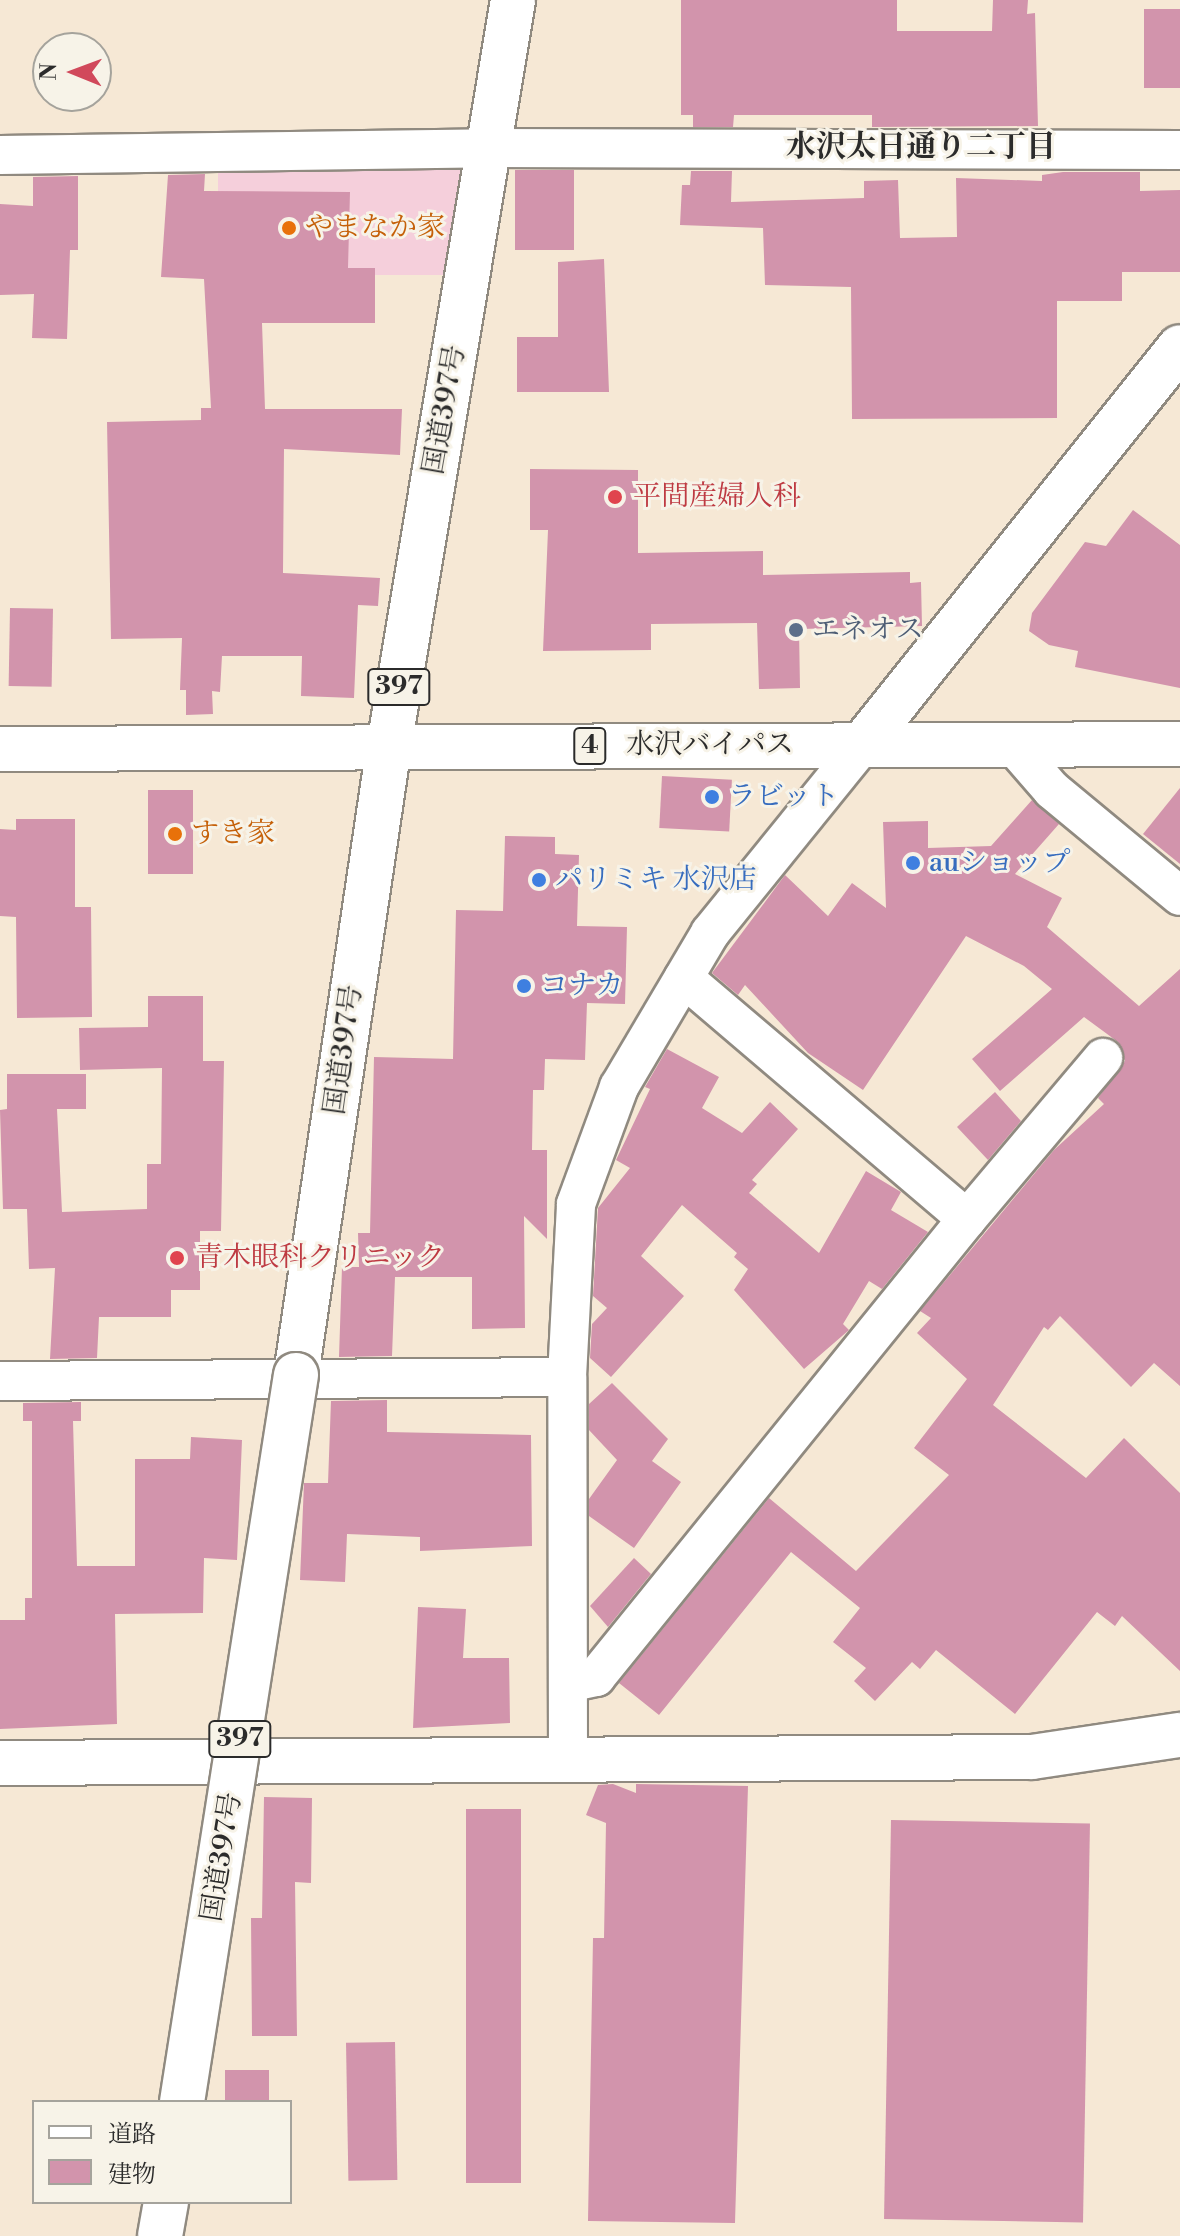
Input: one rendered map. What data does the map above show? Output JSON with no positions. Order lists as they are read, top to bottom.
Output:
{
  "streets": {
    "main road": [
      "国道397号",
      "397",
      "水沢バイパス",
      "4"
    ]
  },
  "crossings": [
    ["国道397号", "水沢バイパス"]
  ],
  "districts": ["水沢太日通り二丁目"],
  "places": [
    "やまなか家",
    "平間産婦人科",
    "エネオス",
    "ラビット",
    "すき家",
    "auショップ",
    "パリミキ 水沢店",
    "コナカ",
    "青木眼科クリニック"
  ],
  "legend": ["道路", "建物"],
  "north": "left"
}
